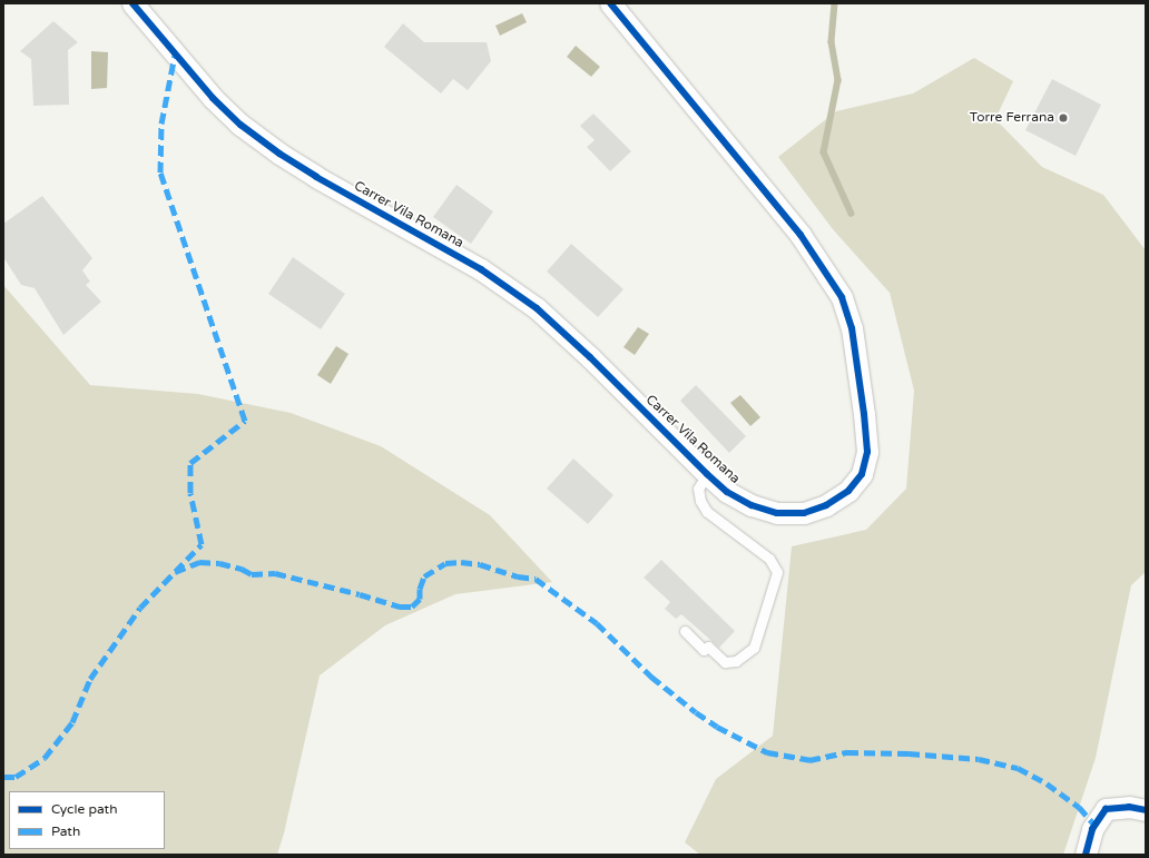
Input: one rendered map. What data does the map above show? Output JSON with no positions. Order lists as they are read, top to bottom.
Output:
{
  "streets": {
    "street": ["Carrer Vila Romana"]
  },
  "places": ["Torre Ferrana"],
  "legend": ["Cycle path", "Path"]
}
